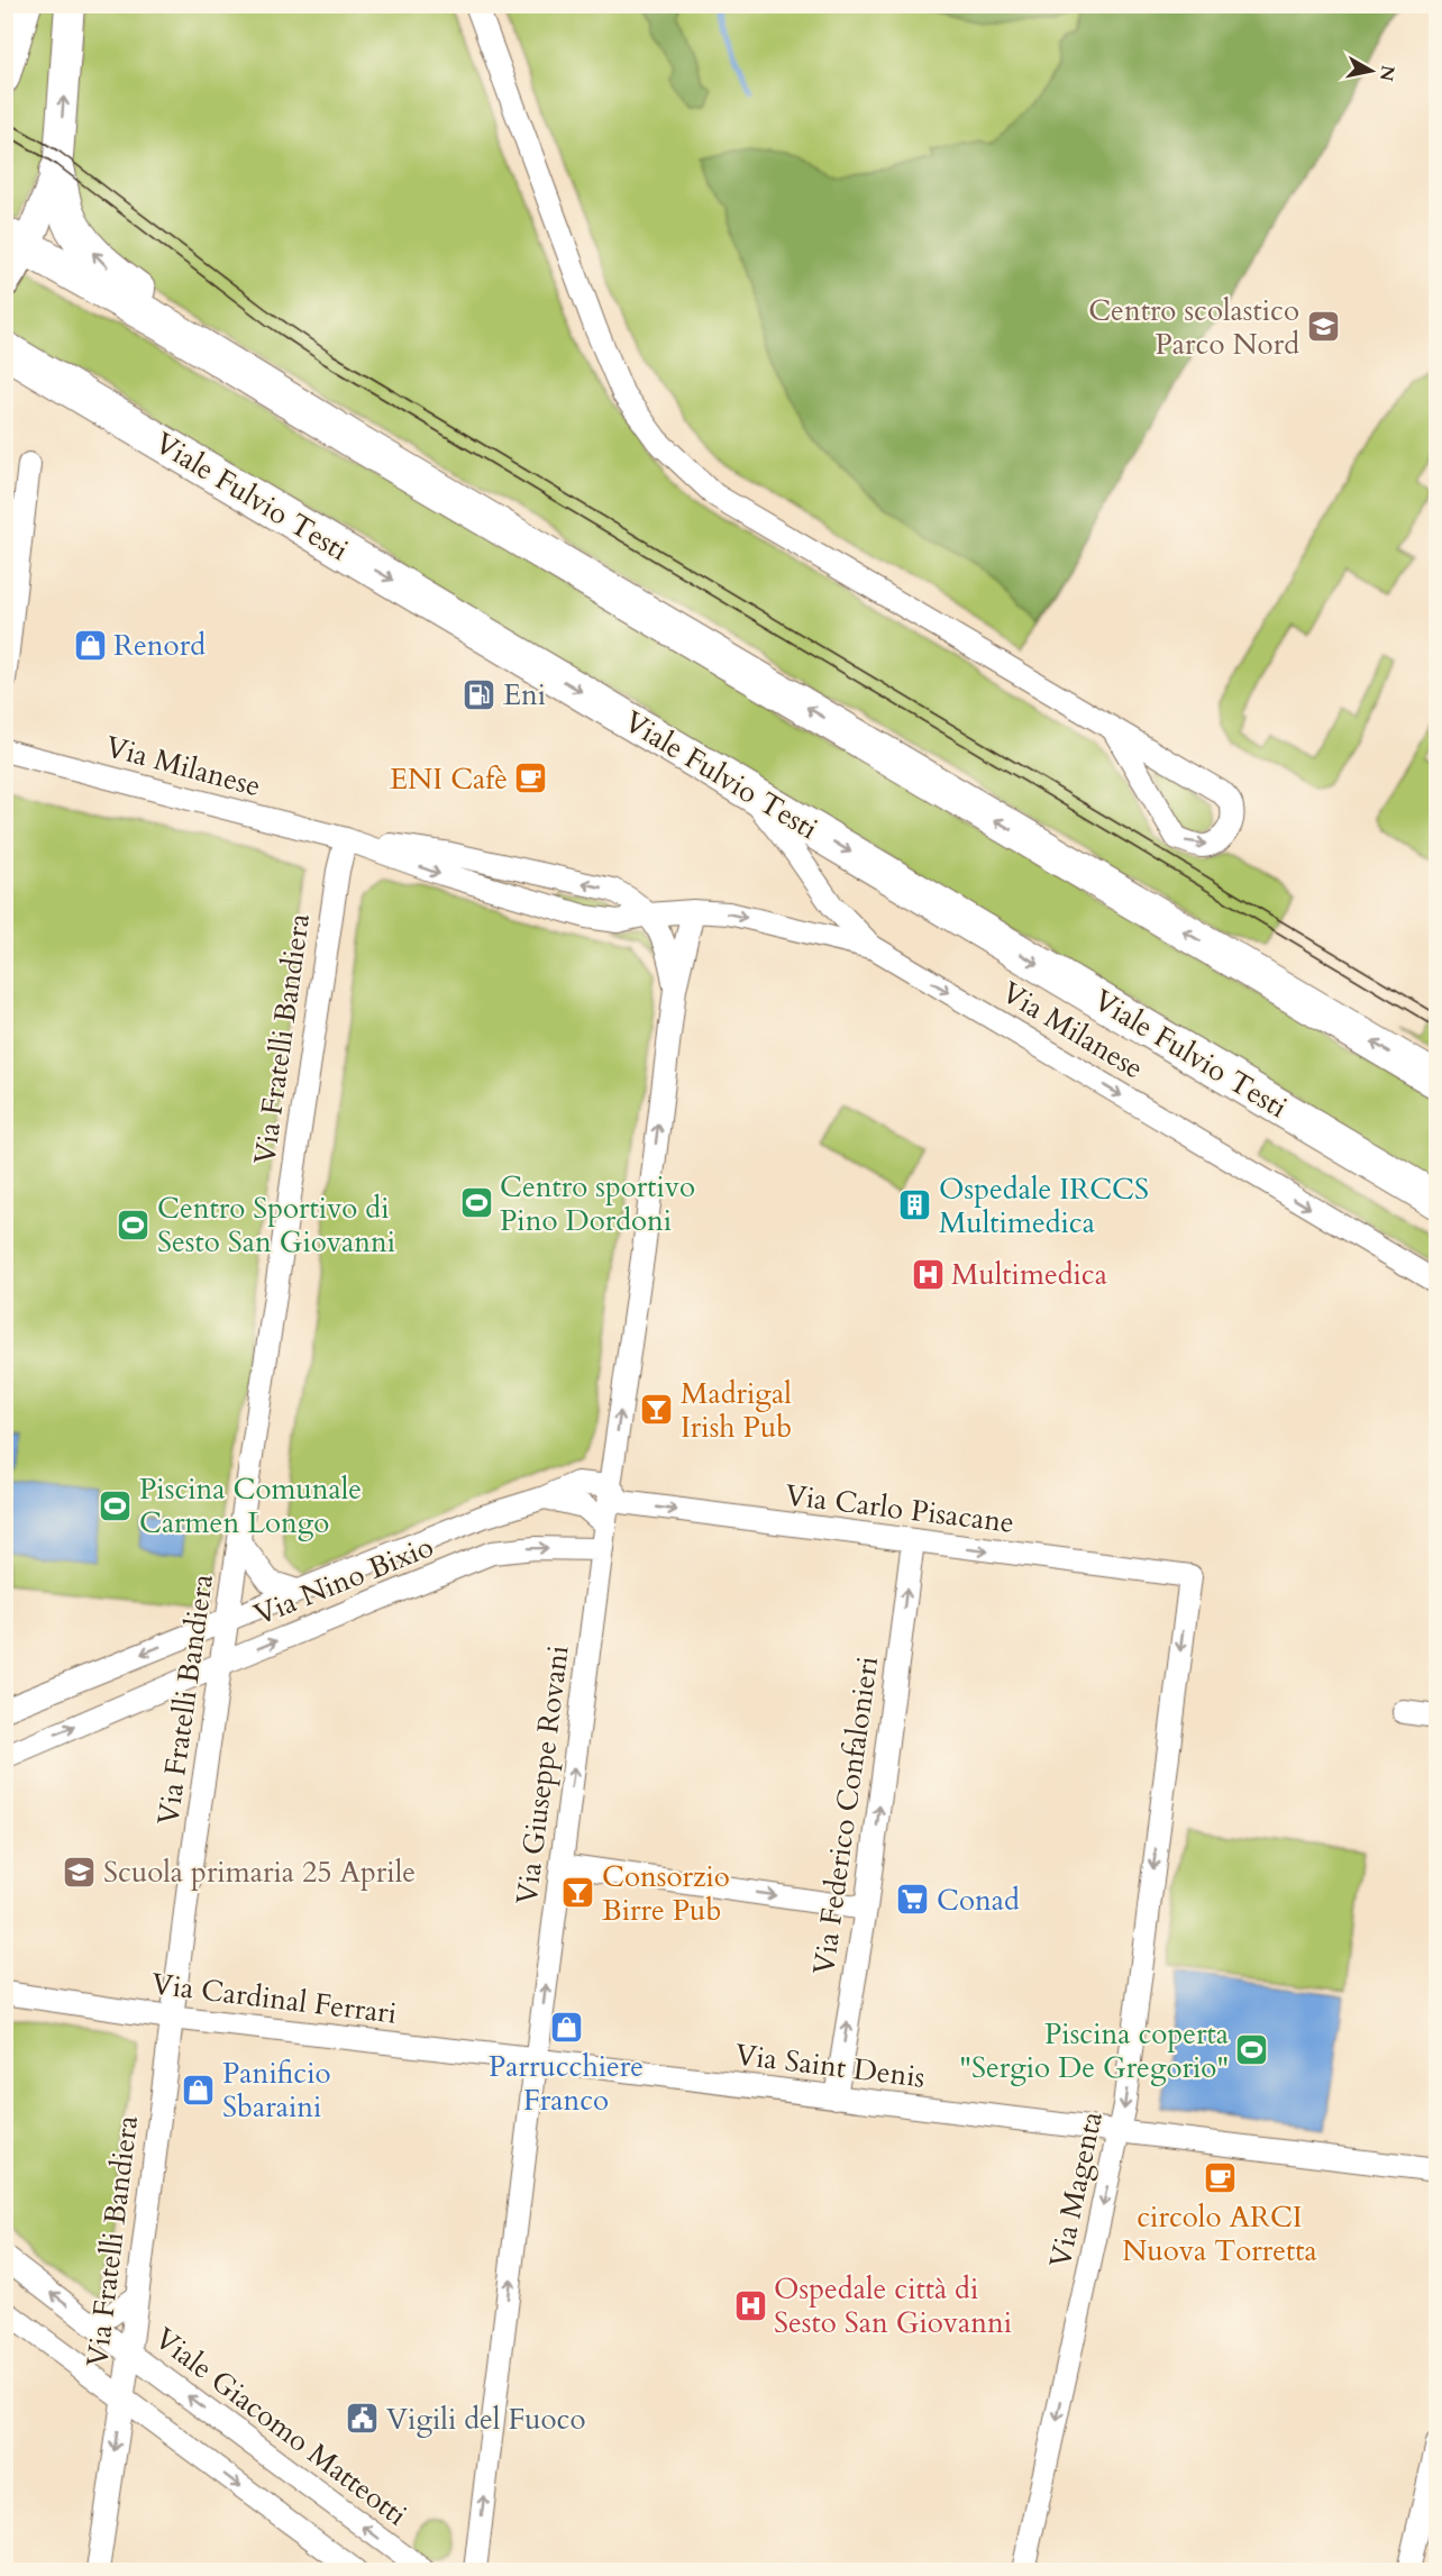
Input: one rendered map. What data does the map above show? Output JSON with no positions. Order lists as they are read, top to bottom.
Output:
{
  "streets": {
    "main road": ["Viale Fulvio Testi"],
    "street": [
      "Via Milanese",
      "Via Fratelli Bandiera",
      "Via Carlo Pisacane",
      "Via Nino Bixio",
      "Via Giuseppe Rovani",
      "Via Federico Confalonieri",
      "Via Cardinal Ferrari",
      "Via Saint Denis",
      "Via Magenta",
      "Viale Giacomo Matteotti"
    ]
  },
  "crossings": [
    ["Via Milanese", "Via Fratelli Bandiera"],
    ["Via Milanese", "Via Giuseppe Rovani"],
    ["Via Fratelli Bandiera", "Via Nino Bixio"],
    ["Via Fratelli Bandiera", "Via Cardinal Ferrari"],
    ["Via Fratelli Bandiera", "Viale Giacomo Matteotti"],
    ["Via Carlo Pisacane", "Via Nino Bixio"],
    ["Via Carlo Pisacane", "Via Giuseppe Rovani"],
    ["Via Carlo Pisacane", "Via Federico Confalonieri"],
    ["Via Carlo Pisacane", "Via Magenta"],
    ["Via Nino Bixio", "Via Giuseppe Rovani"],
    ["Via Giuseppe Rovani", "Via Cardinal Ferrari"],
    ["Via Giuseppe Rovani", "Via Saint Denis"],
    ["Via Federico Confalonieri", "Via Saint Denis"],
    ["Via Cardinal Ferrari", "Via Saint Denis"],
    ["Via Saint Denis", "Via Magenta"]
  ],
  "one_way": [
    "Via Carlo Pisacane",
    "Via Giuseppe Rovani",
    "Via Federico Confalonieri",
    "Via Magenta"
  ],
  "places": {
    "school or university": ["Centro scolastico Parco Nord", "Scuola primaria 25 Aprile"],
    "shop": ["Renord", "Parrucchiere Franco", "Panificio Sbaraini"],
    "fuel station": ["Eni"],
    "cafe": ["ENI Cafè", "circolo ARCI Nuova Torretta"],
    "sports": [
      "Centro sportivo Pino Dordoni",
      "Centro Sportivo di Sesto San Giovanni",
      "Piscina Comunale Carmen Longo",
      "Piscina coperta \"Sergio De Gregorio\""
    ],
    "building": ["Ospedale IRCCS Multimedica"],
    "hospital": ["Multimedica", "Ospedale città di Sesto San Giovanni"],
    "bar": ["Madrigal Irish Pub", "Consorzio Birre Pub"],
    "supermarket": ["Conad"],
    "public building": ["Vigili del Fuoco"]
  },
  "north": "right"
}
